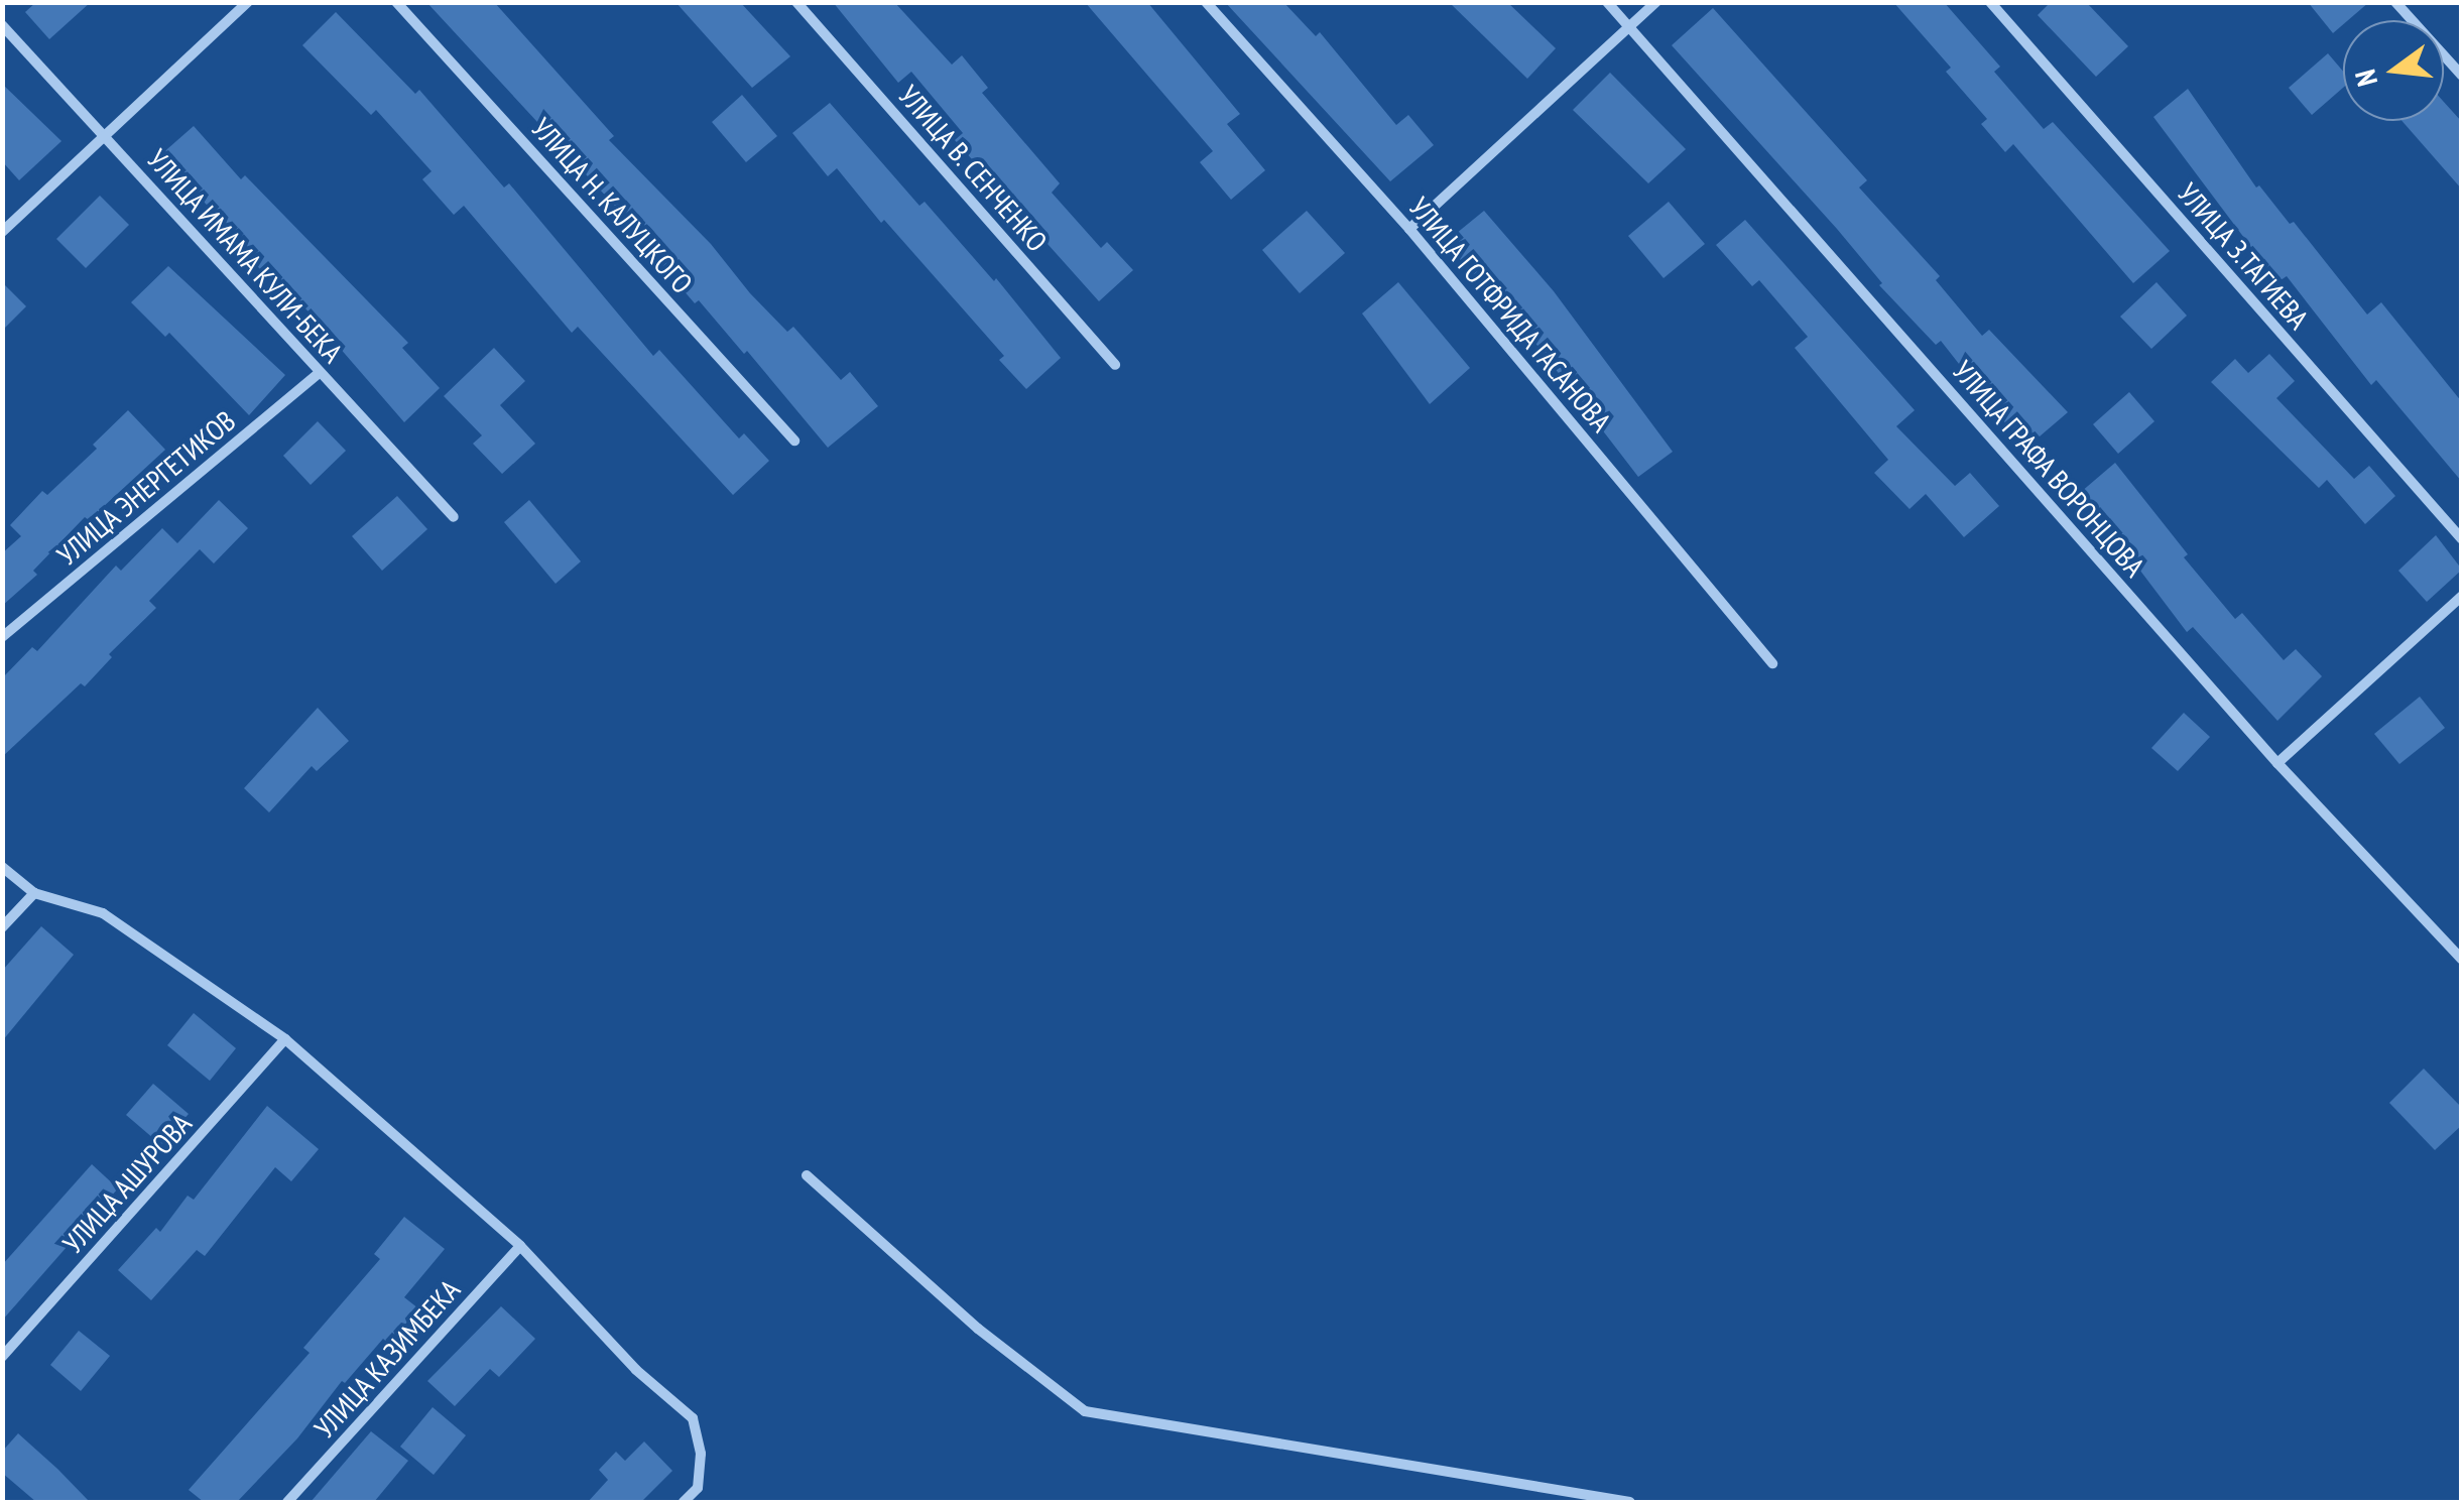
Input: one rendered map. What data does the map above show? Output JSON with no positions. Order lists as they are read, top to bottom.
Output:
{
  "streets": {
    "street": [
      "УЛИЦА В. СЕНЧЕНКО",
      "УЛИЦА Н. КАЛУЦКОГО",
      "УЛИЦА ИМАМА КУЛИ-БЕКА",
      "УЛИЦА З.ТАГИЕВА",
      "УЛИЦА ГОТФРИДА ГАСАНОВА",
      "УЛИЦА ГРАФА ВОРОНЦОВА",
      "УЛИЦА ЭНЕРГЕТИКОВ",
      "УЛИЦА АШУРОВА",
      "УЛИЦА КАЗИМБЕКА"
    ]
  },
  "crossings": [
    ["УЛИЦА ИМАМА КУЛИ-БЕКА", "УЛИЦА ЭНЕРГЕТИКОВ"]
  ],
  "north": "left"
}
